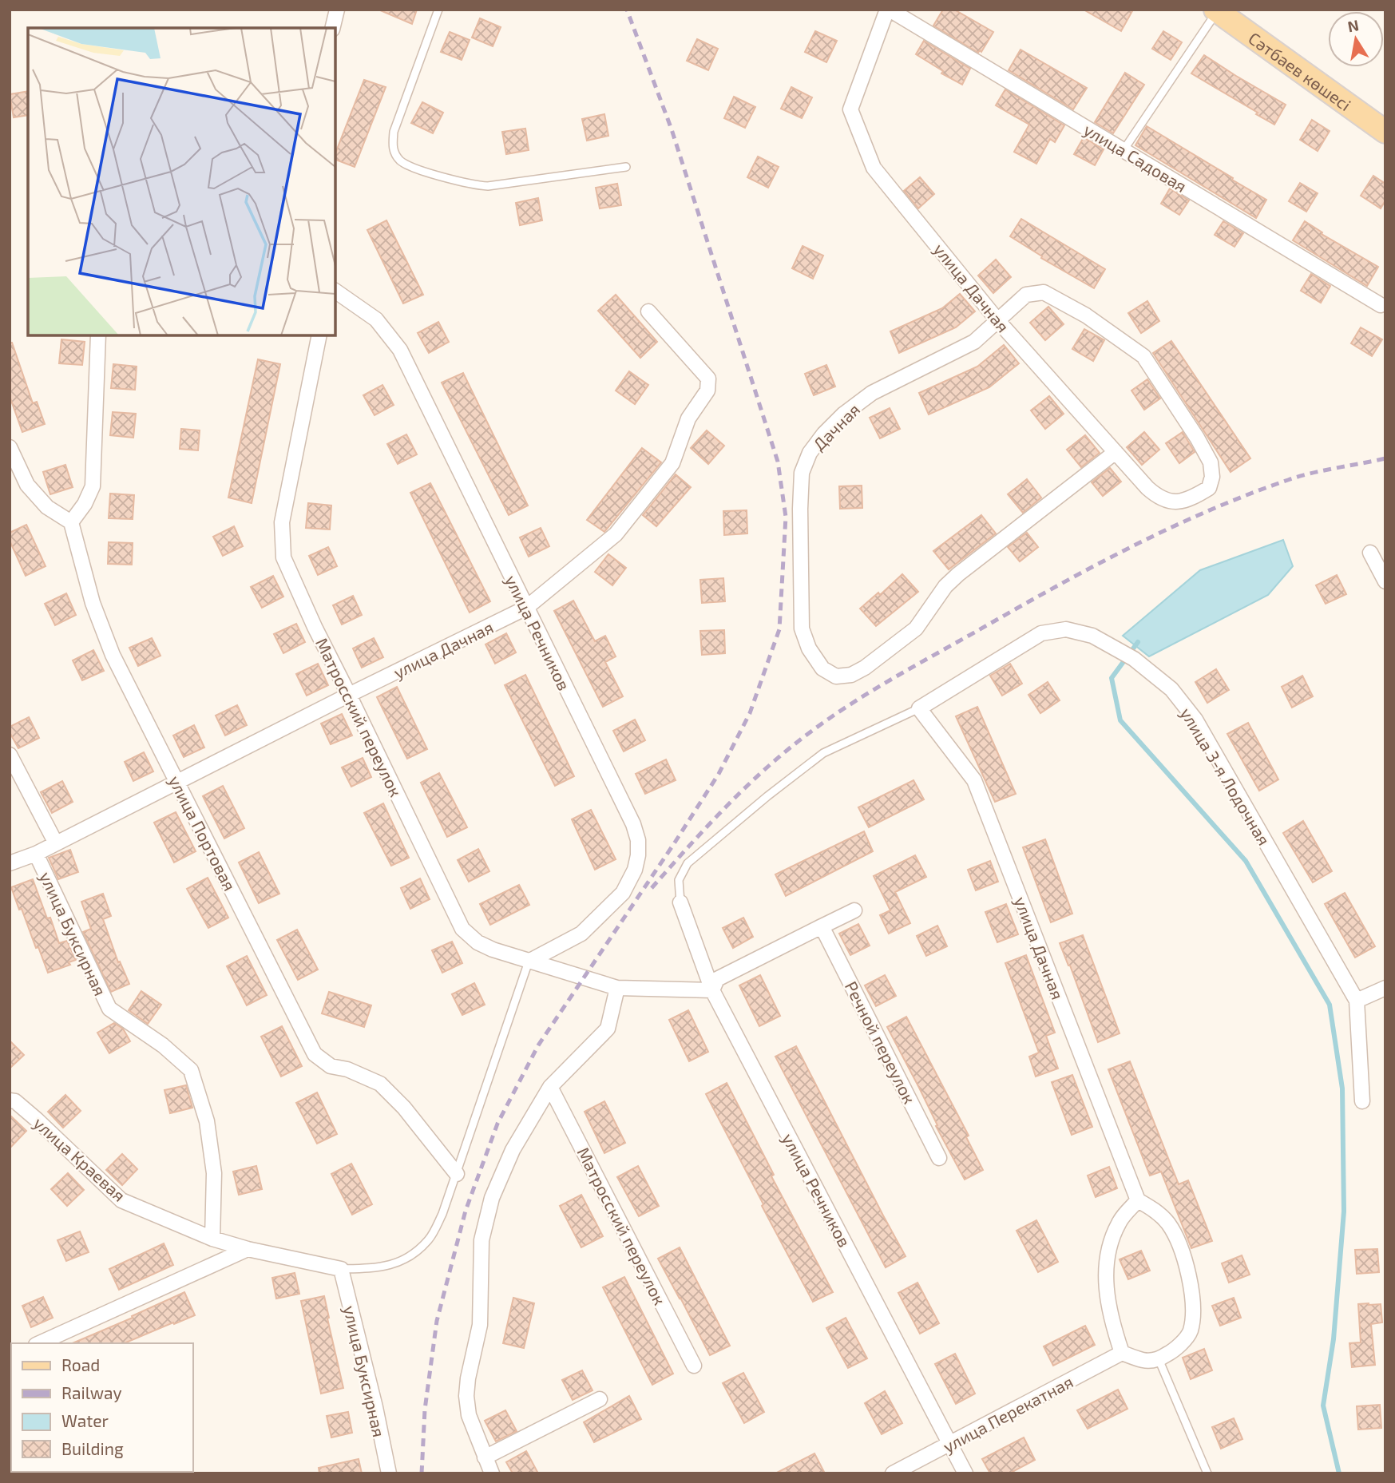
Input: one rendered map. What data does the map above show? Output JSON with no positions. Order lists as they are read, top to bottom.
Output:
{
  "streets": {
    "main road": ["Сәтбаев көшесі"],
    "street": [
      "улица Садовая",
      "улица Дачная",
      "Дачная",
      "улица Речников",
      "Матросский переулок",
      "улица 3-я Лодочная",
      "улица Портовая",
      "улица Буксирная",
      "Речной переулок",
      "улица Краевая",
      "улица Перекатная"
    ]
  },
  "crossings": [
    ["улица Садовая", "улица Дачная"],
    ["улица Дачная", "Дачная"],
    ["улица Дачная", "улица Речников"],
    ["улица Дачная", "Матросский переулок"],
    ["улица Дачная", "улица 3-я Лодочная"],
    ["улица Дачная", "улица Портовая"],
    ["улица Дачная", "улица Буксирная"],
    ["улица Речников", "Матросский переулок"],
    ["улица Речников", "улица Перекатная"],
    ["улица Буксирная", "улица Краевая"]
  ],
  "legend": [
    "Road",
    "Railway",
    "Water",
    "Building"
  ],
  "north": "top"
}
